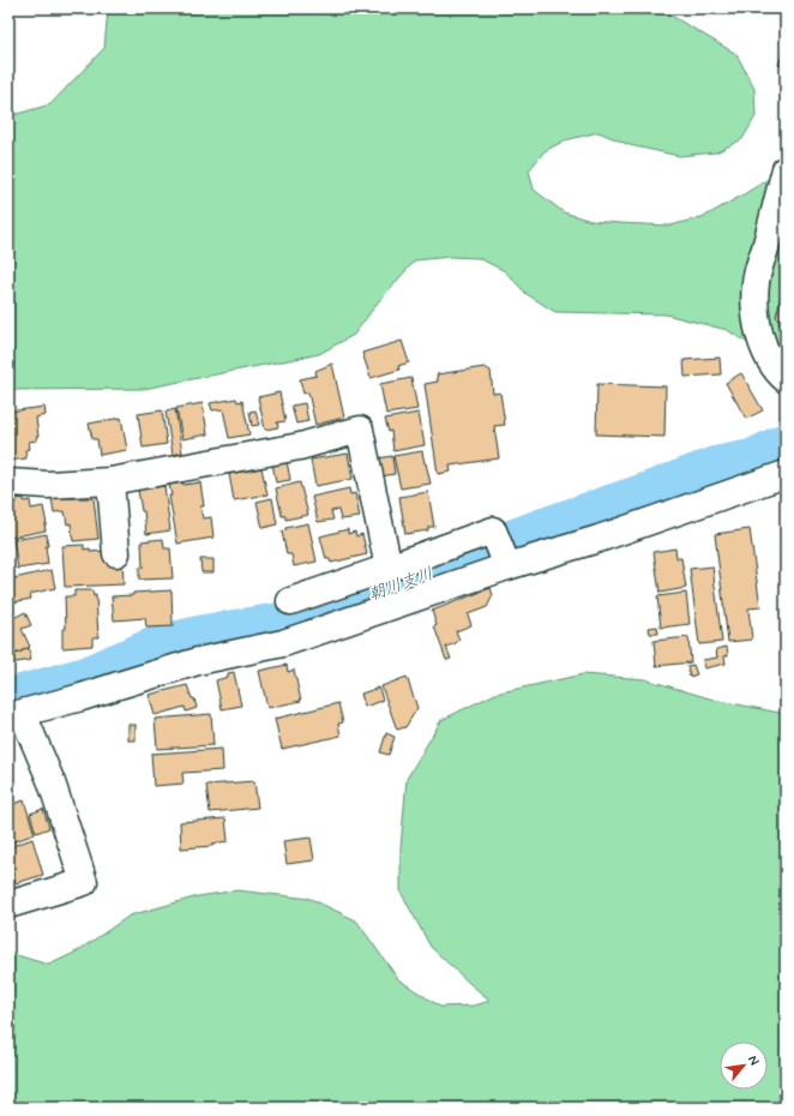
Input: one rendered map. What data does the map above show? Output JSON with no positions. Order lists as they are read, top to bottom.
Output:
{
  "water": ["朝川支川"],
  "north": "top right"
}
